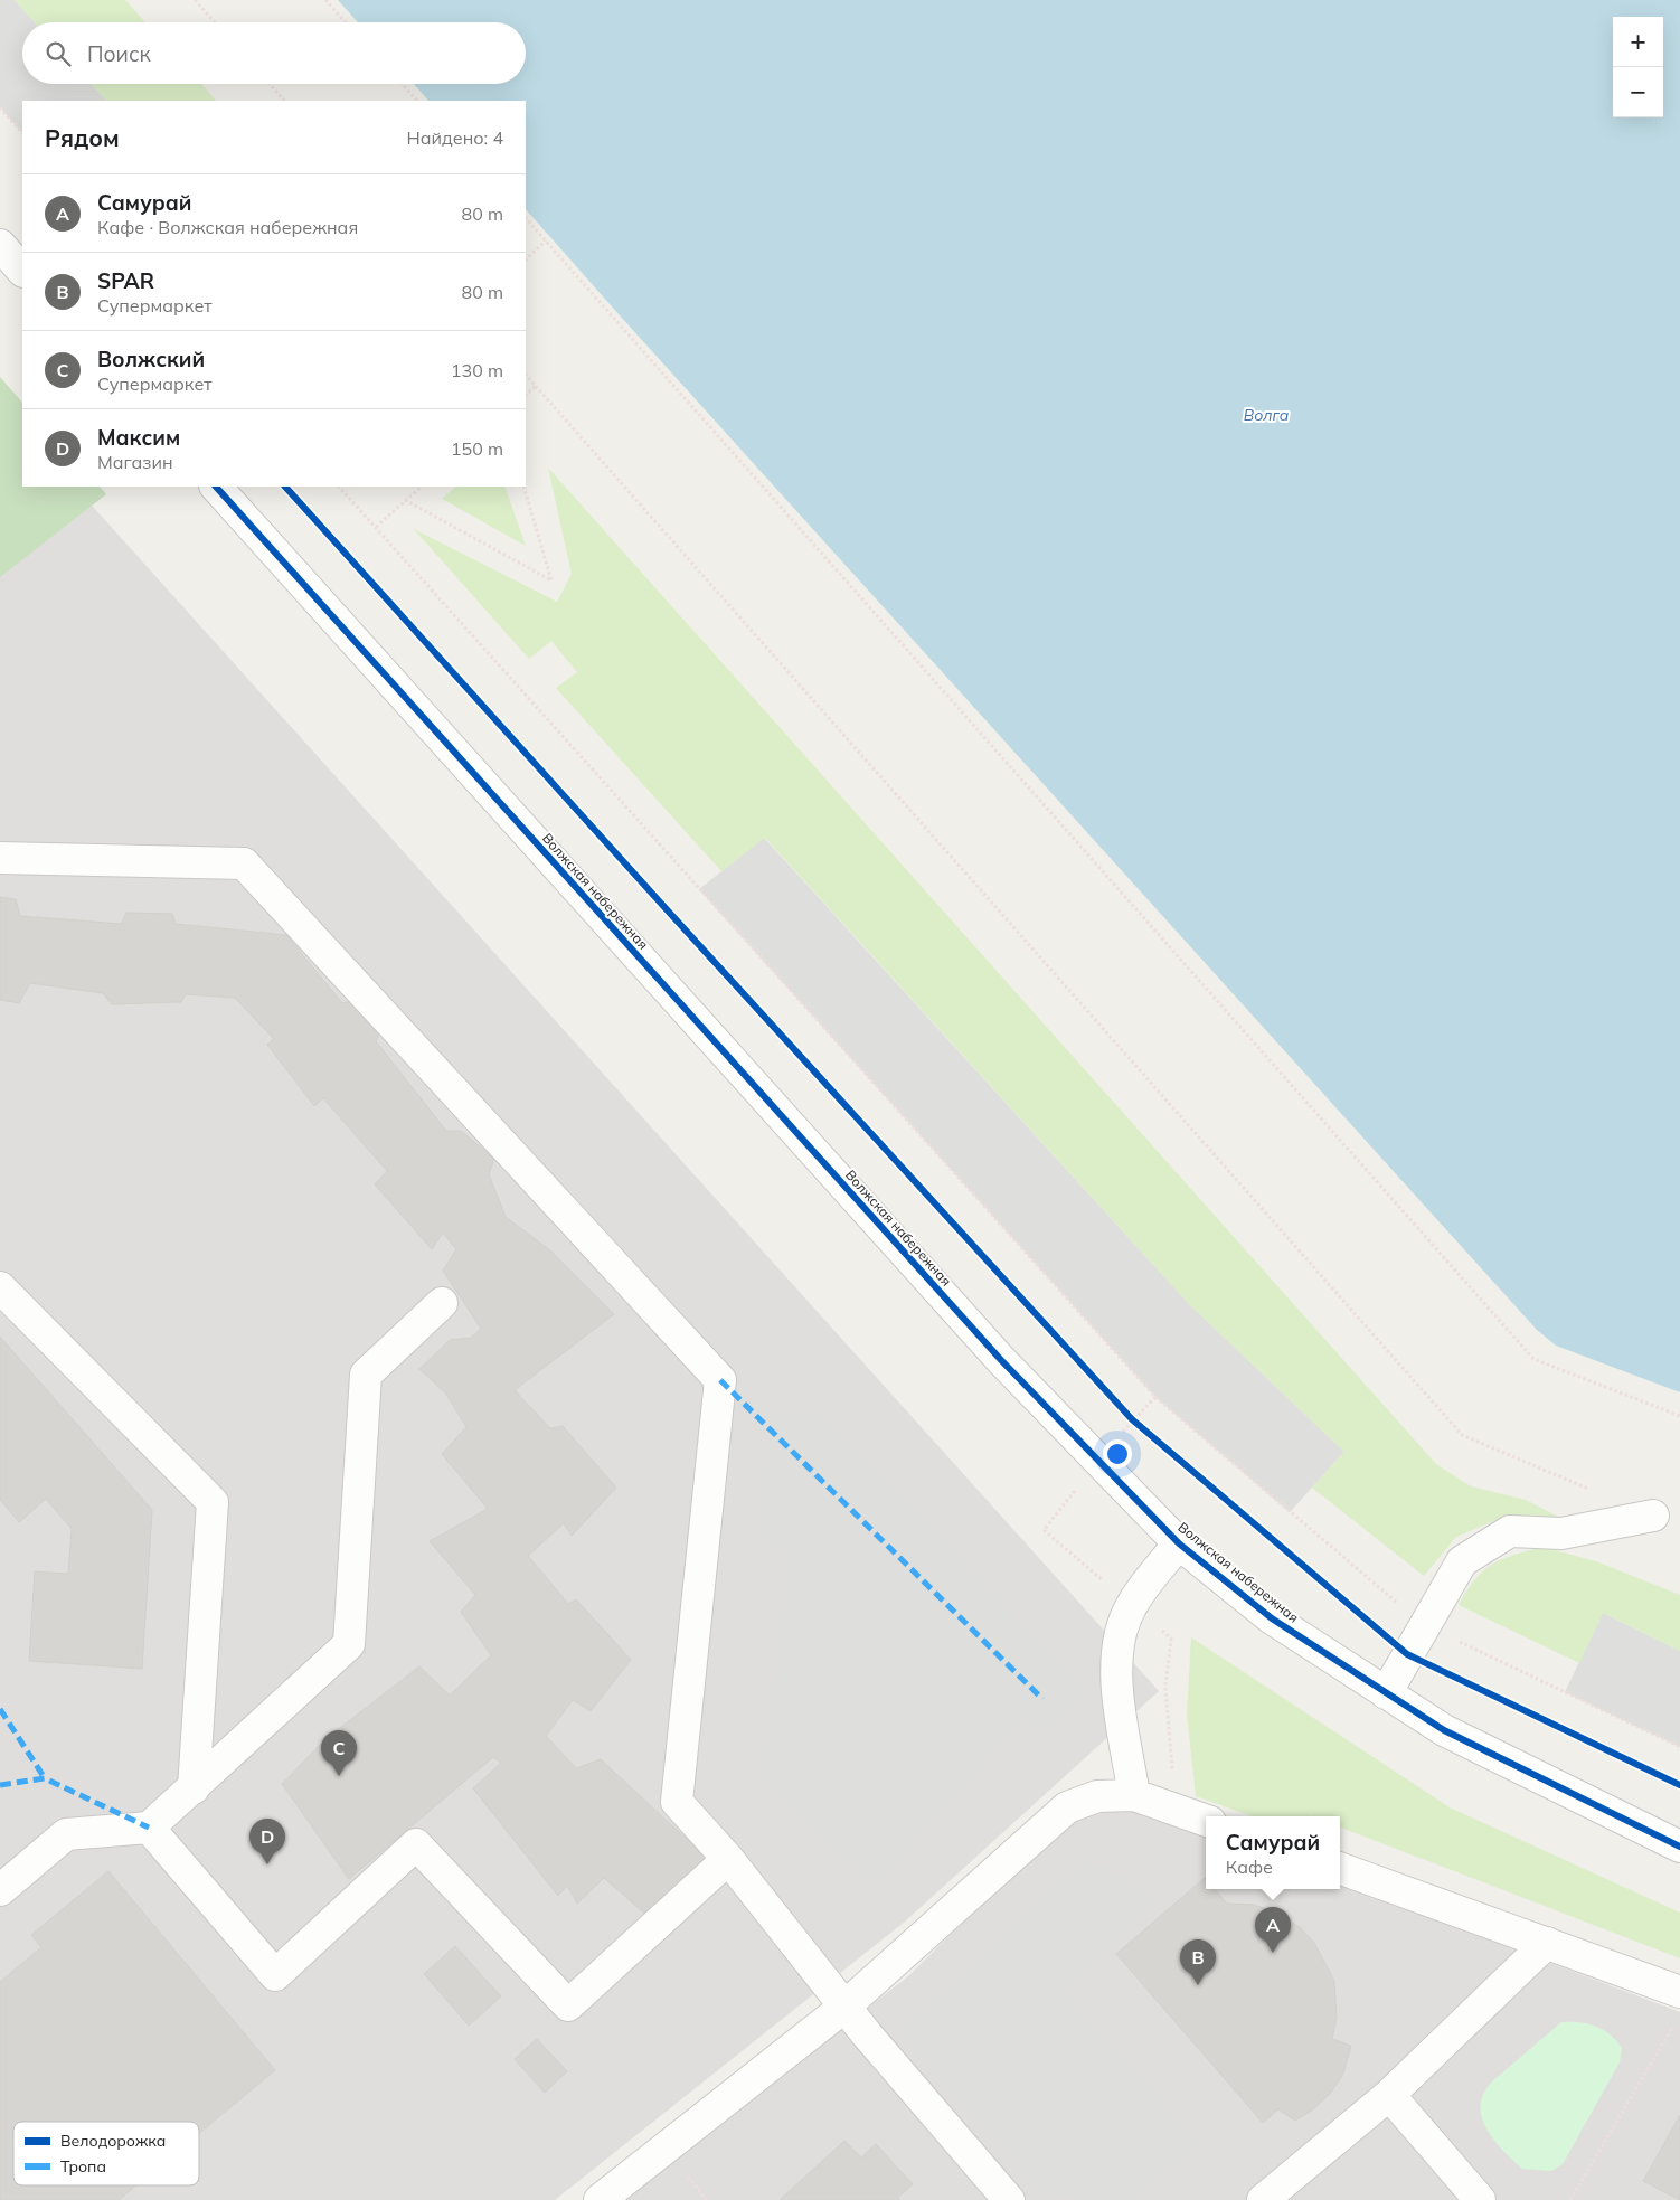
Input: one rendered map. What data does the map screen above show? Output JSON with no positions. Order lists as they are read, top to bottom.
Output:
{
  "streets": {
    "street": ["Волжская набережная"]
  },
  "water": ["Волга"],
  "legend": ["Велодорожка", "Тропа"],
  "page": {
    "map_buttons": ["+", "−"],
    "search": "Поиск",
    "heading": ["Рядом", "Найдено: 4"],
    "list": [
      {
        "mark": "A",
        "name": "Самурай",
        "note": "Кафе · Волжская набережная",
        "value": "80 m"
      },
      {
        "mark": "B",
        "name": "SPAR",
        "note": "Супермаркет",
        "value": "80 m"
      },
      {
        "mark": "C",
        "name": "Волжский",
        "note": "Супермаркет",
        "value": "130 m"
      },
      {
        "mark": "D",
        "name": "Максим",
        "note": "Магазин",
        "value": "150 m"
      }
    ],
    "pins": [
      "C",
      "D",
      "A",
      "B"
    ],
    "popup": ["Самурай", "Кафе"]
  }
}
